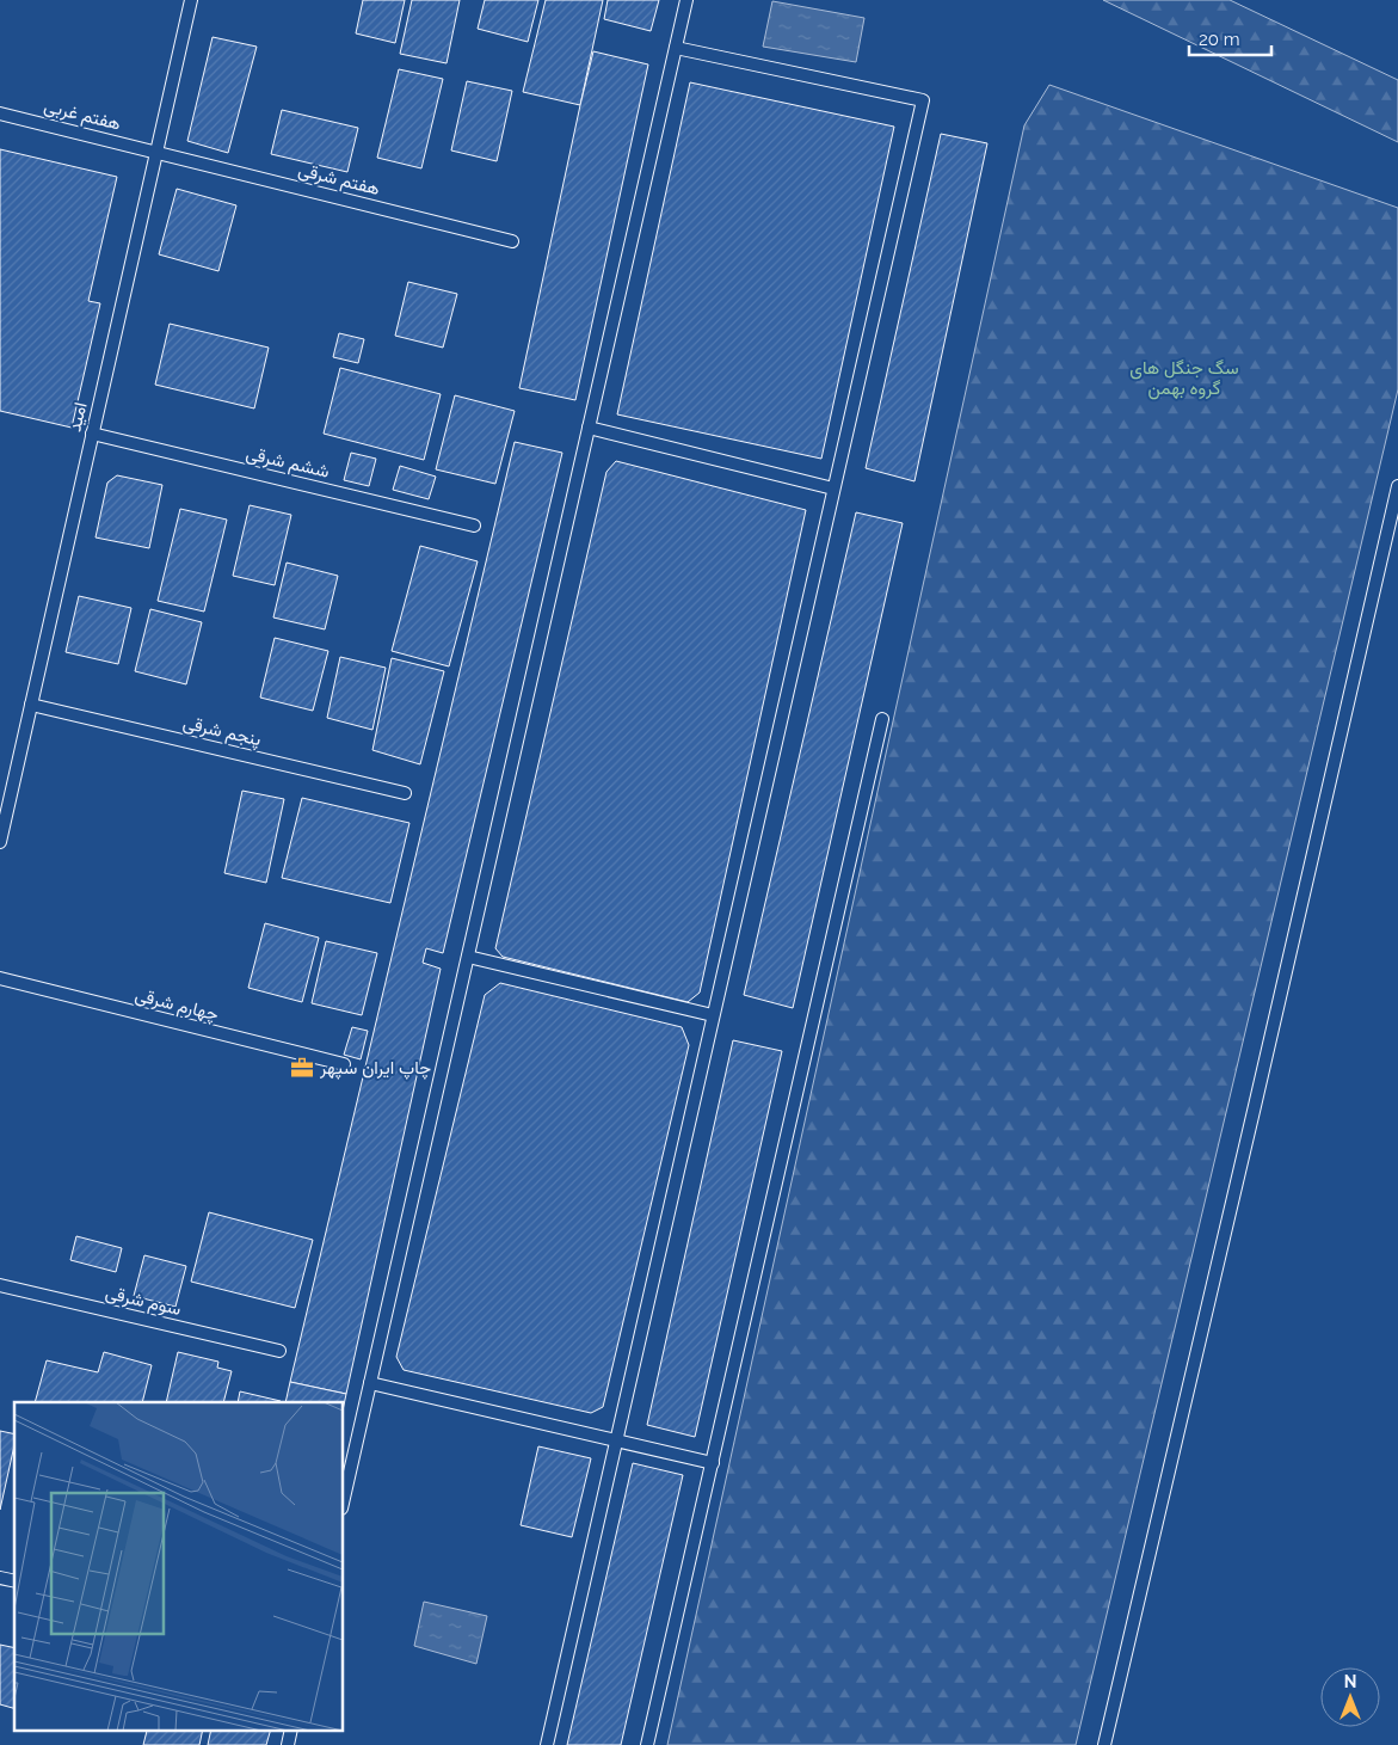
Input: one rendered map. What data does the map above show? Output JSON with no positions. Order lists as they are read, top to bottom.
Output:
{
  "streets": {
    "lane": [
      "هفتم غربی",
      "هفتم شرقی",
      "امید",
      "ششم شرقی",
      "پنجم شرقی",
      "چهارم شرقی",
      "سوم شرقی"
    ]
  },
  "crossings": [
    ["هفتم غربی", "هفتم شرقی"],
    ["هفتم غربی", "امید"],
    ["هفتم شرقی", "امید"],
    ["امید", "ششم شرقی"],
    ["امید", "پنجم شرقی"]
  ],
  "parks": ["سگ جنگل های گروه بهمن"],
  "places": {
    "office": ["چاپ ایران سپهر"]
  },
  "scale_bar": "20 m",
  "north": "top"
}
